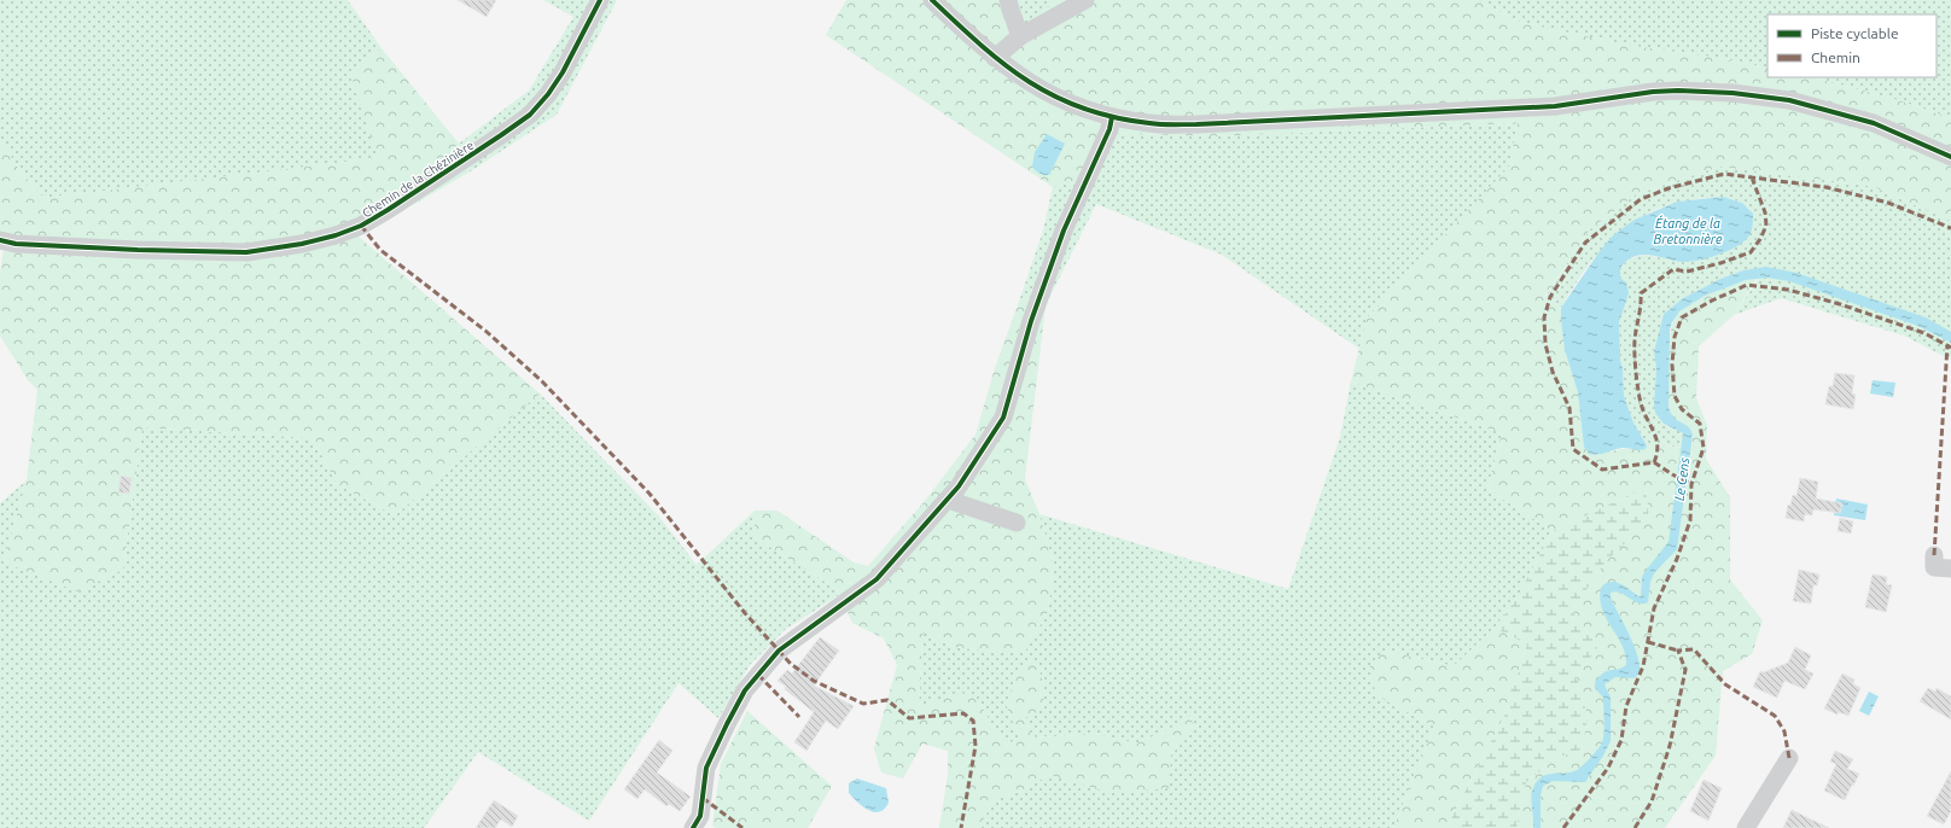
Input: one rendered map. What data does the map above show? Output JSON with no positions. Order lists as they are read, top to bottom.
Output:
{
  "streets": {
    "street": ["Chemin de la Chézinière"]
  },
  "water": ["Étang de la Bretonnière", "Le Cens"],
  "legend": ["Piste cyclable", "Chemin"]
}
